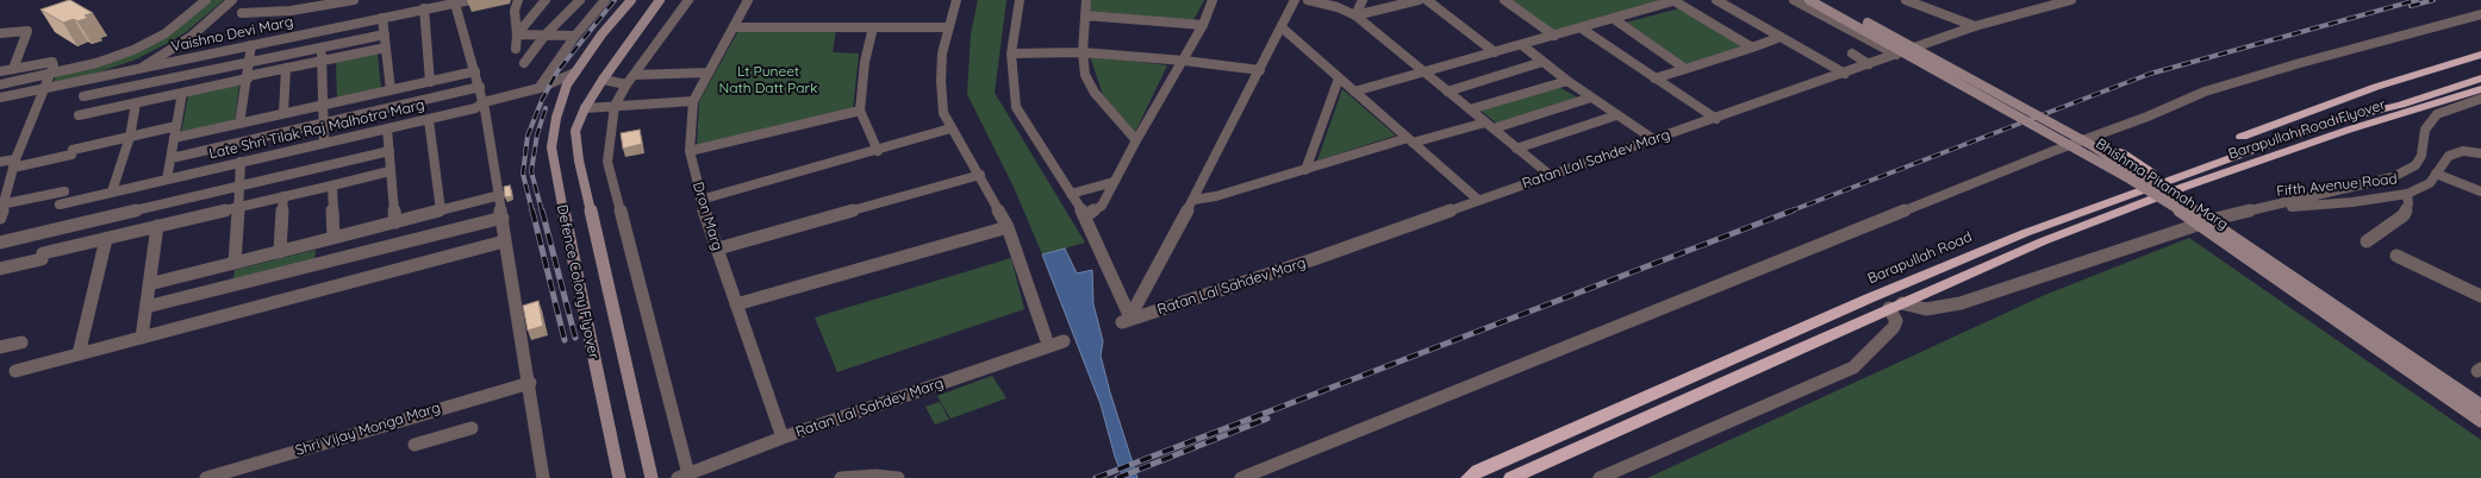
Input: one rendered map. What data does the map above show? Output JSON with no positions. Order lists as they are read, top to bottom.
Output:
{
  "streets": {
    "highway": ["Barapullah Road Flyover", "Barapullah Road"],
    "main road": ["Bhishma Pitamah Marg", "Defence Colony Flyover"],
    "street": [
      "Vaishno Devi Marg",
      "Late Shri Tilak Raj Malhotra Marg",
      "Ratan Lal Sahdev Marg",
      "Fifth Avenue Road",
      "Dron Marg",
      "Shri Vijay Monga Marg"
    ]
  },
  "crossings": [
    ["Late Shri Tilak Raj Malhotra Marg", "Defence Colony Flyover"],
    ["Barapullah Road Flyover", "Barapullah Road"],
    ["Ratan Lal Sahdev Marg", "Dron Marg"]
  ],
  "parks": ["Lt Puneet Nath Datt Park"]
}
